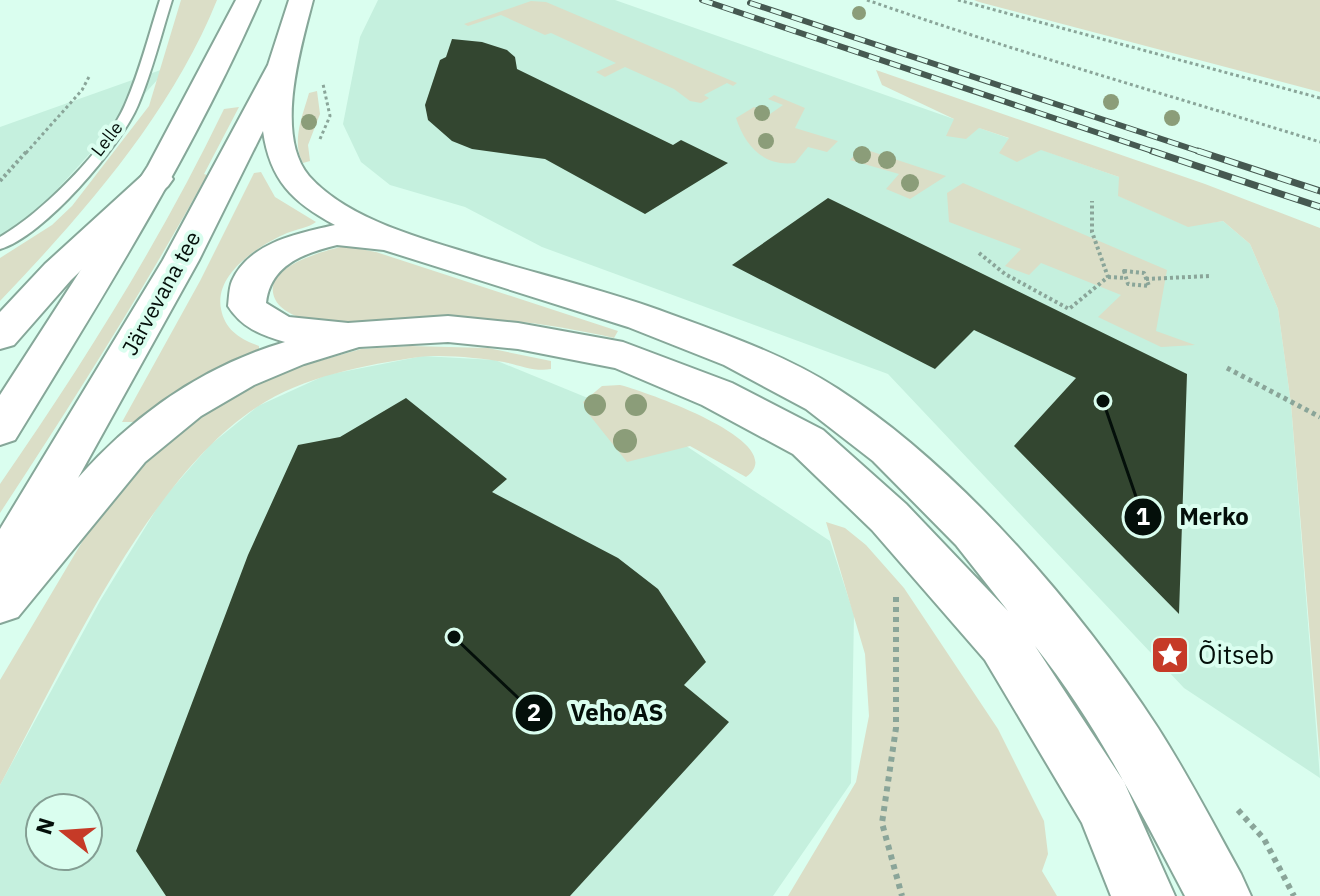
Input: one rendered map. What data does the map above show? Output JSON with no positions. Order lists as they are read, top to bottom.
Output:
{
  "streets": {
    "main road": ["Järvevana tee"],
    "lane": ["Lelle"]
  },
  "places": {
    "other": ["Merko", "Veho AS"],
    "place": ["Õitseb"]
  },
  "north": "left"
}
